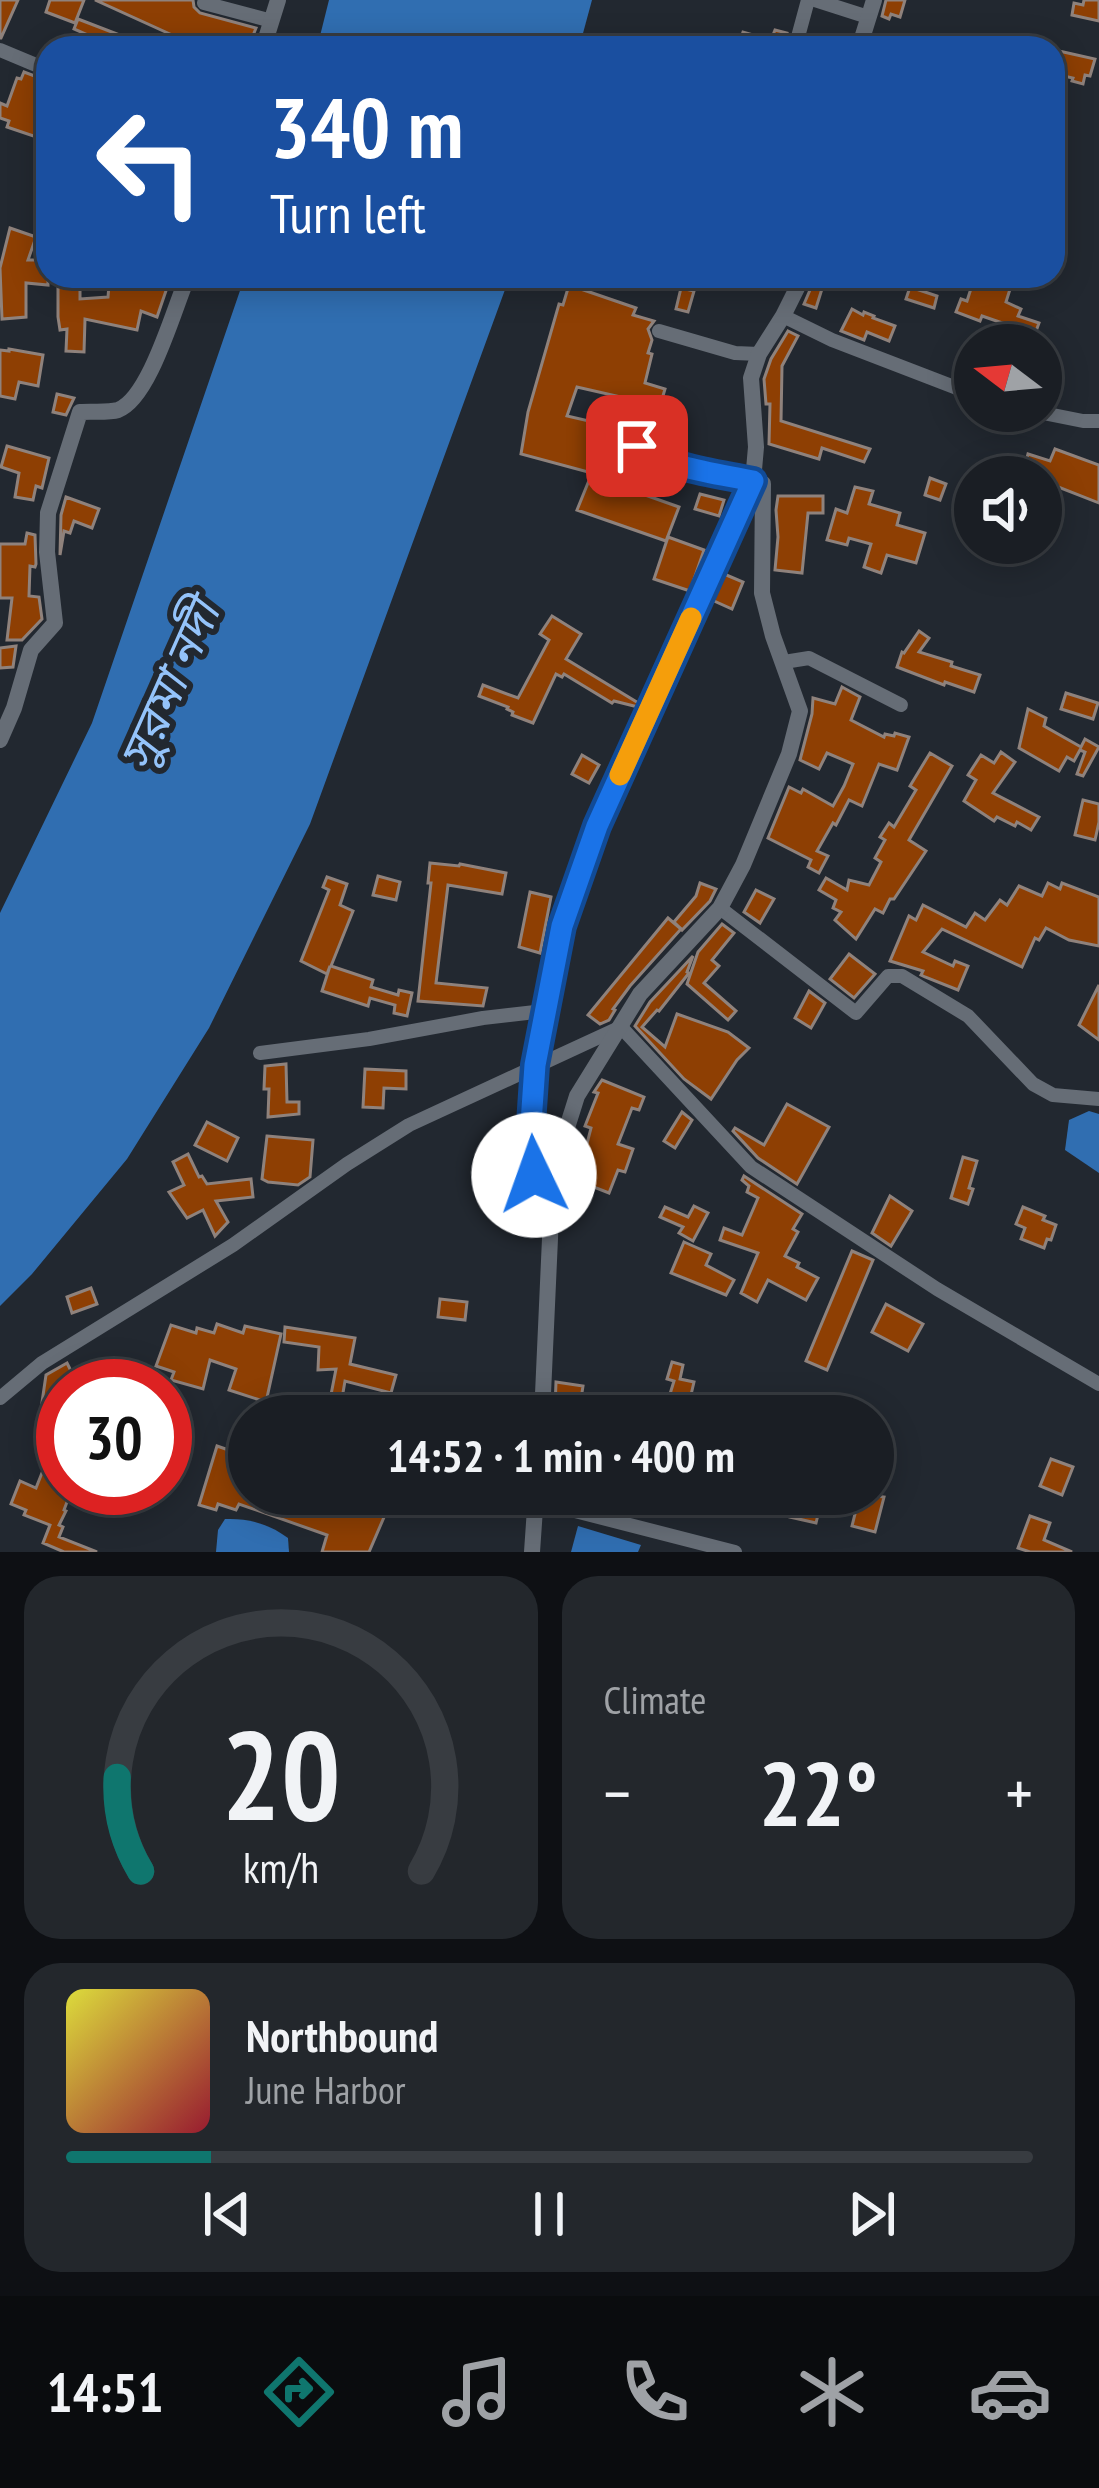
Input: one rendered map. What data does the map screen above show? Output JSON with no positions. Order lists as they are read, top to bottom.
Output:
{
  "water": ["সুরমা নদী"],
  "north": "left",
  "page": {
    "turn": ["340 m", "Turn left"],
    "limit": "30",
    "trip": "14:52 · 1 min · 400 m",
    "tile": "Climate",
    "heat": ["−", "22°", "+"],
    "song": ["Northbound", "June Harbor"],
    "tabs": "14:51",
    "gauge": ["20", "km/h"]
  }
}
